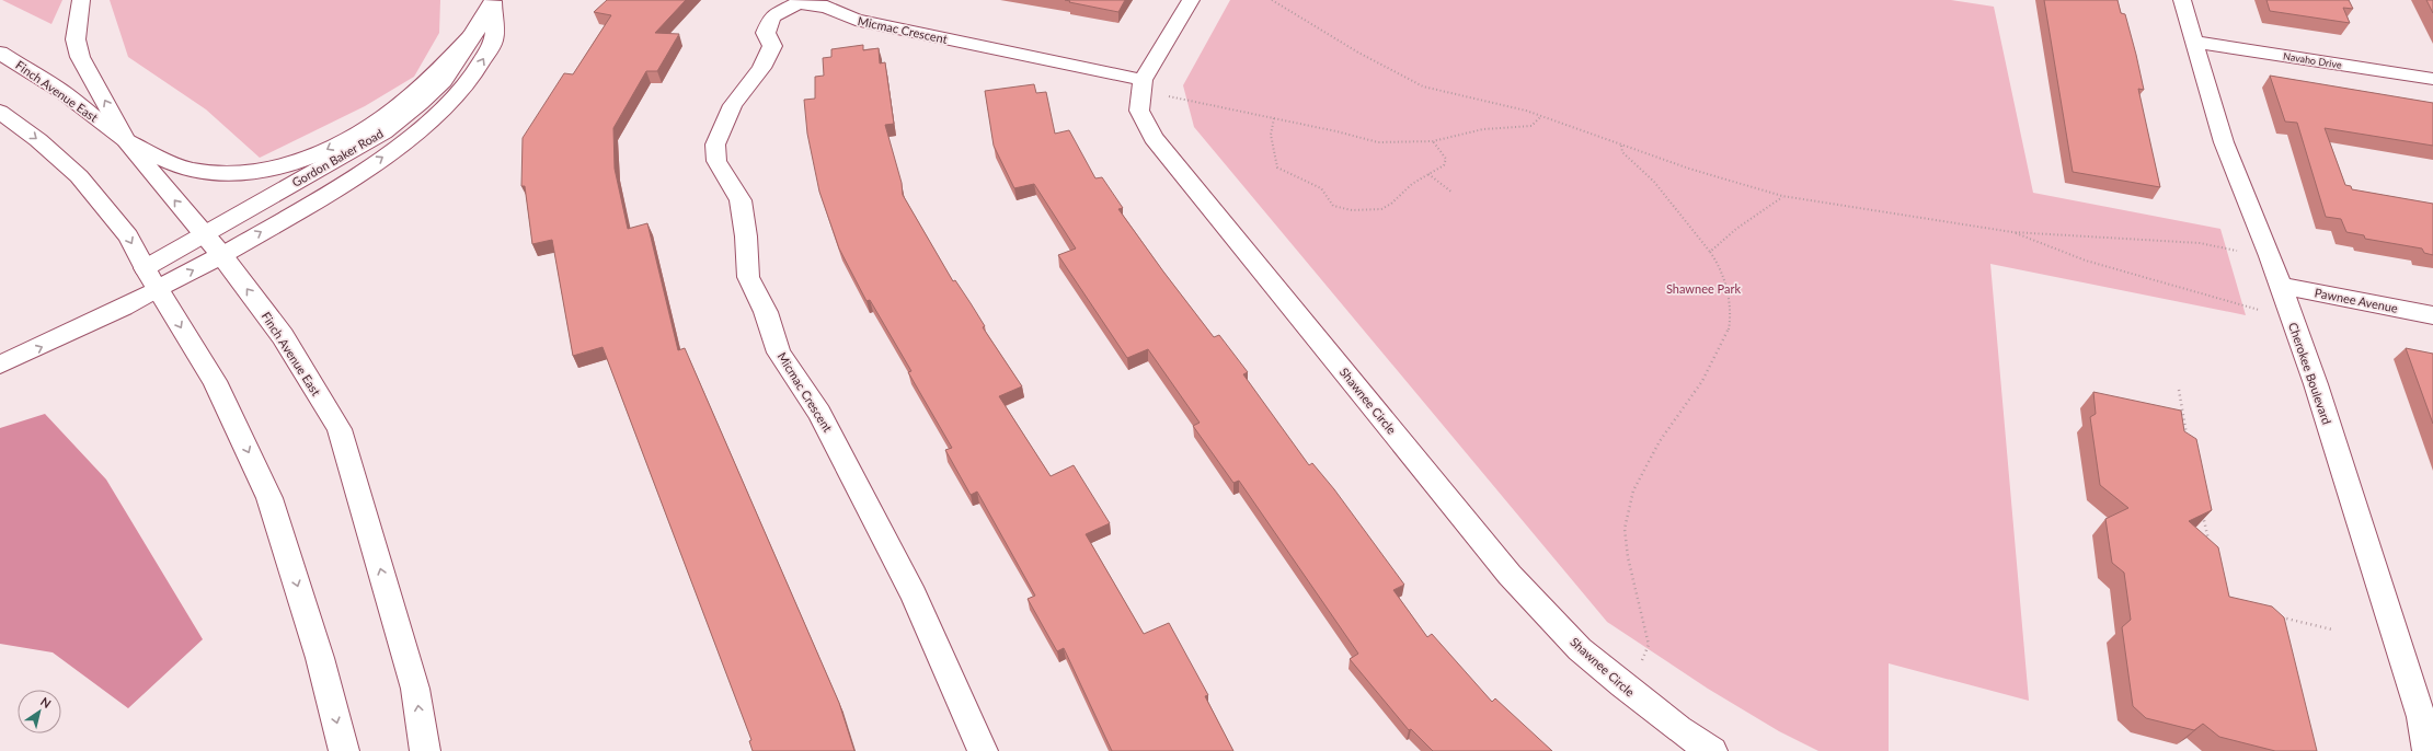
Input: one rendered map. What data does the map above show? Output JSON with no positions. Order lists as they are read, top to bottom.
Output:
{
  "streets": {
    "main road": [
      "Micmac Crescent",
      "Navaho Drive",
      "Finch Avenue East",
      "Gordon Baker Road",
      "Pawnee Avenue",
      "Cherokee Boulevard",
      "Shawnee Circle"
    ]
  },
  "crossings": [
    ["Micmac Crescent", "Shawnee Circle"],
    ["Navaho Drive", "Cherokee Boulevard"],
    ["Finch Avenue East", "Gordon Baker Road"],
    ["Pawnee Avenue", "Cherokee Boulevard"]
  ],
  "parks": ["Shawnee Park"],
  "north": "top right"
}
